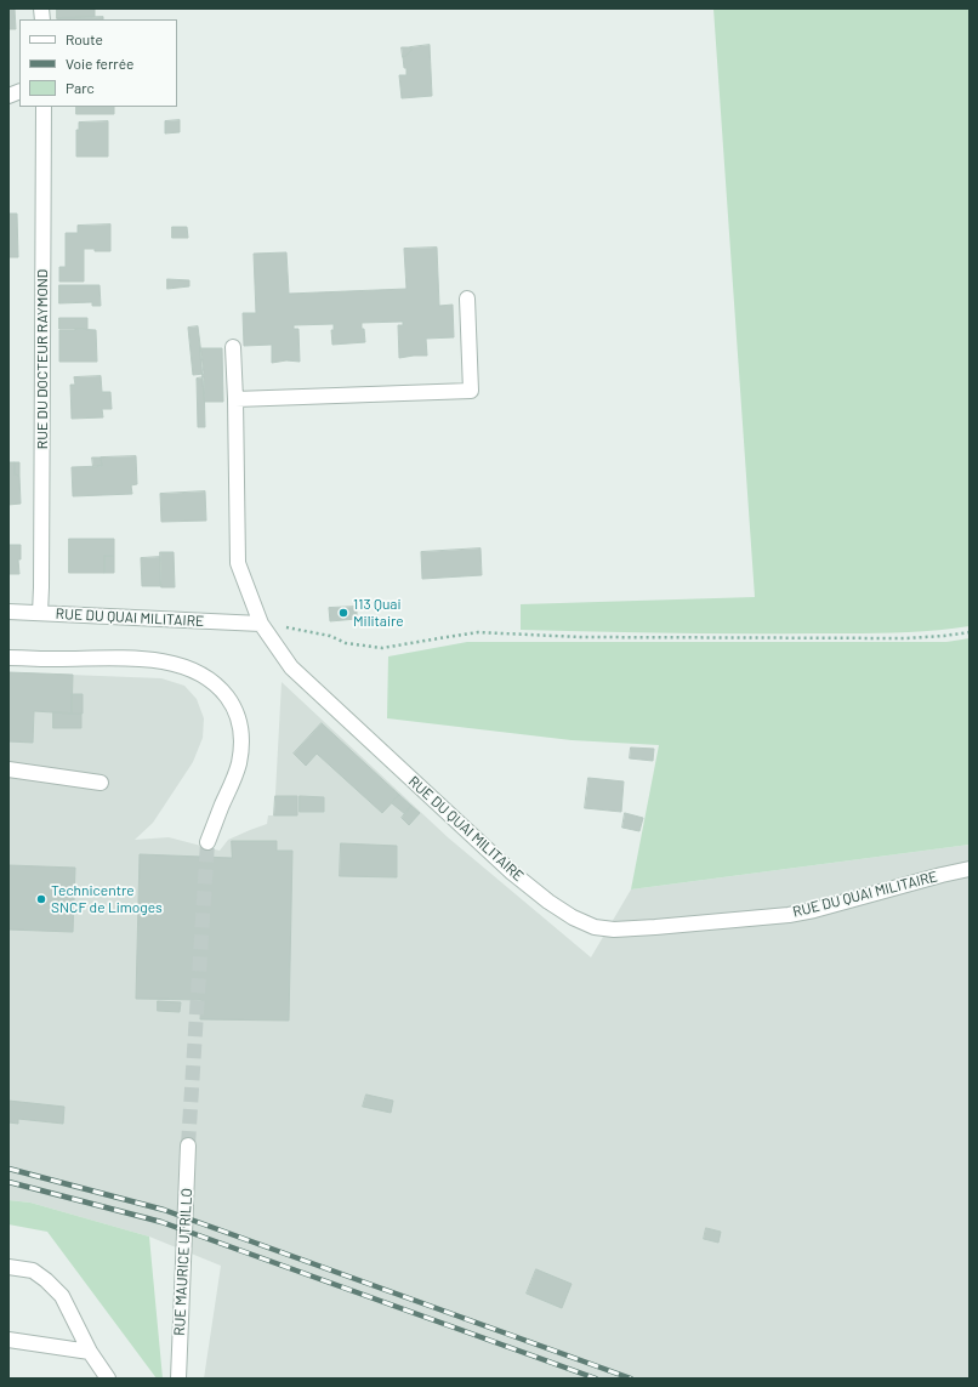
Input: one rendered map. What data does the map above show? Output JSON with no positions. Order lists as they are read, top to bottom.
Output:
{
  "streets": {
    "street": ["RUE DU DOCTEUR RAYMOND", "RUE DU QUAI MILITAIRE", "RUE MAURICE UTRILLO"]
  },
  "crossings": [
    ["RUE DU DOCTEUR RAYMOND", "RUE DU QUAI MILITAIRE"]
  ],
  "places": ["113 Quai Militaire", "Technicentre SNCF de Limoges"],
  "legend": ["Route", "Voie ferrée", "Parc"]
}
